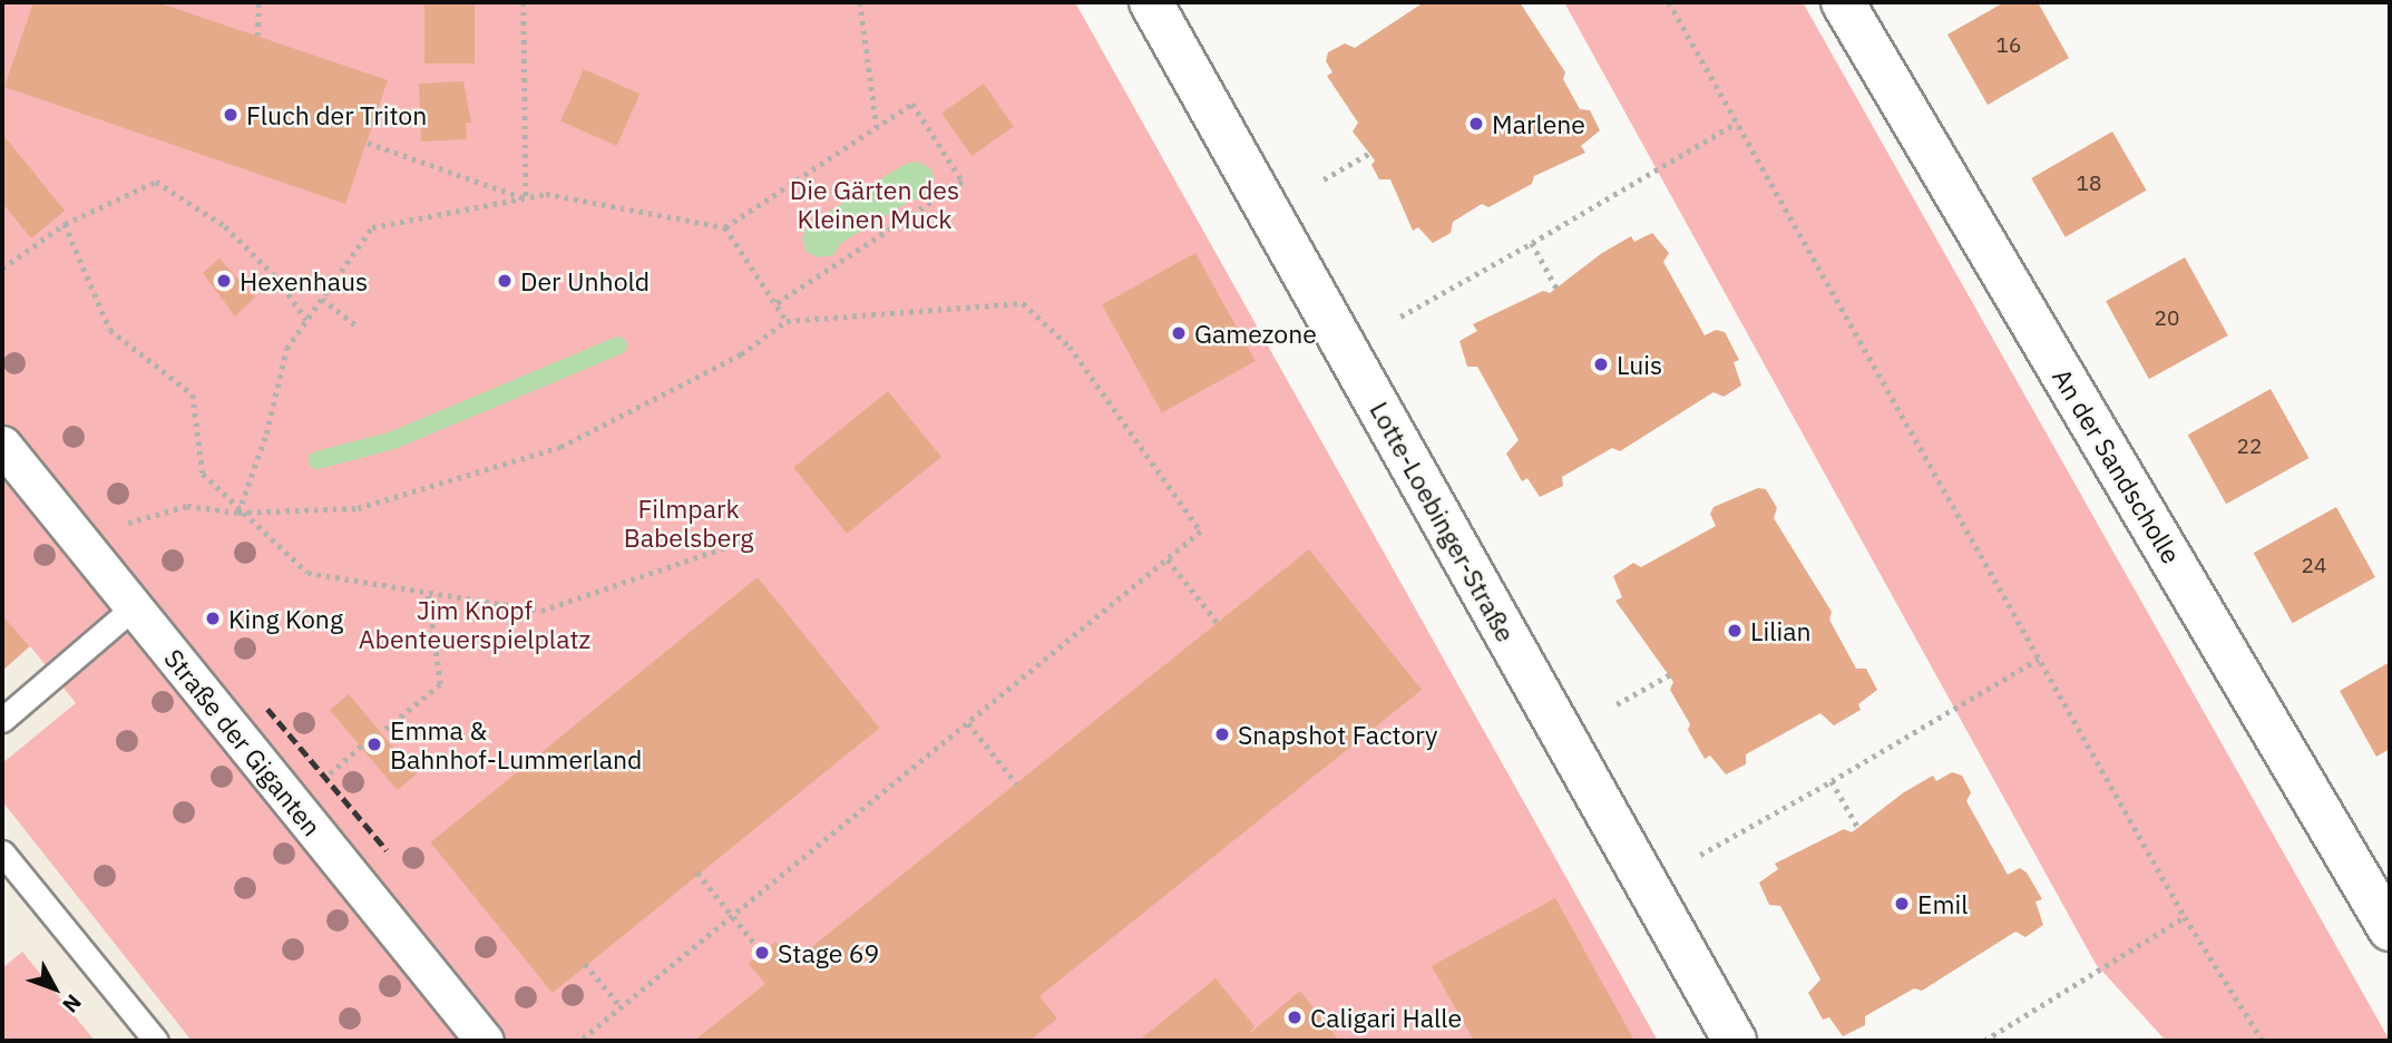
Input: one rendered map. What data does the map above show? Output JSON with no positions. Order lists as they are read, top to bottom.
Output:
{
  "streets": {
    "street": ["An der Sandscholle", "Lotte-Loebinger-Straße", "Straße der Giganten"]
  },
  "parks": ["Die Gärten des Kleinen Muck", "Filmpark Babelsberg", "Jim Knopf Abenteuerspielplatz"],
  "places": [
    "Fluch der Triton",
    "Marlene",
    "Hexenhaus",
    "Der Unhold",
    "Gamezone",
    "Luis",
    "King Kong",
    "Lilian",
    "Snapshot Factory",
    "Emma & Bahnhof-Lummerland",
    "Emil",
    "Stage 69",
    "Caligari Halle"
  ],
  "house_numbers": [
    "16",
    "18",
    "20",
    "22",
    "24"
  ],
  "north": "bottom right"
}
